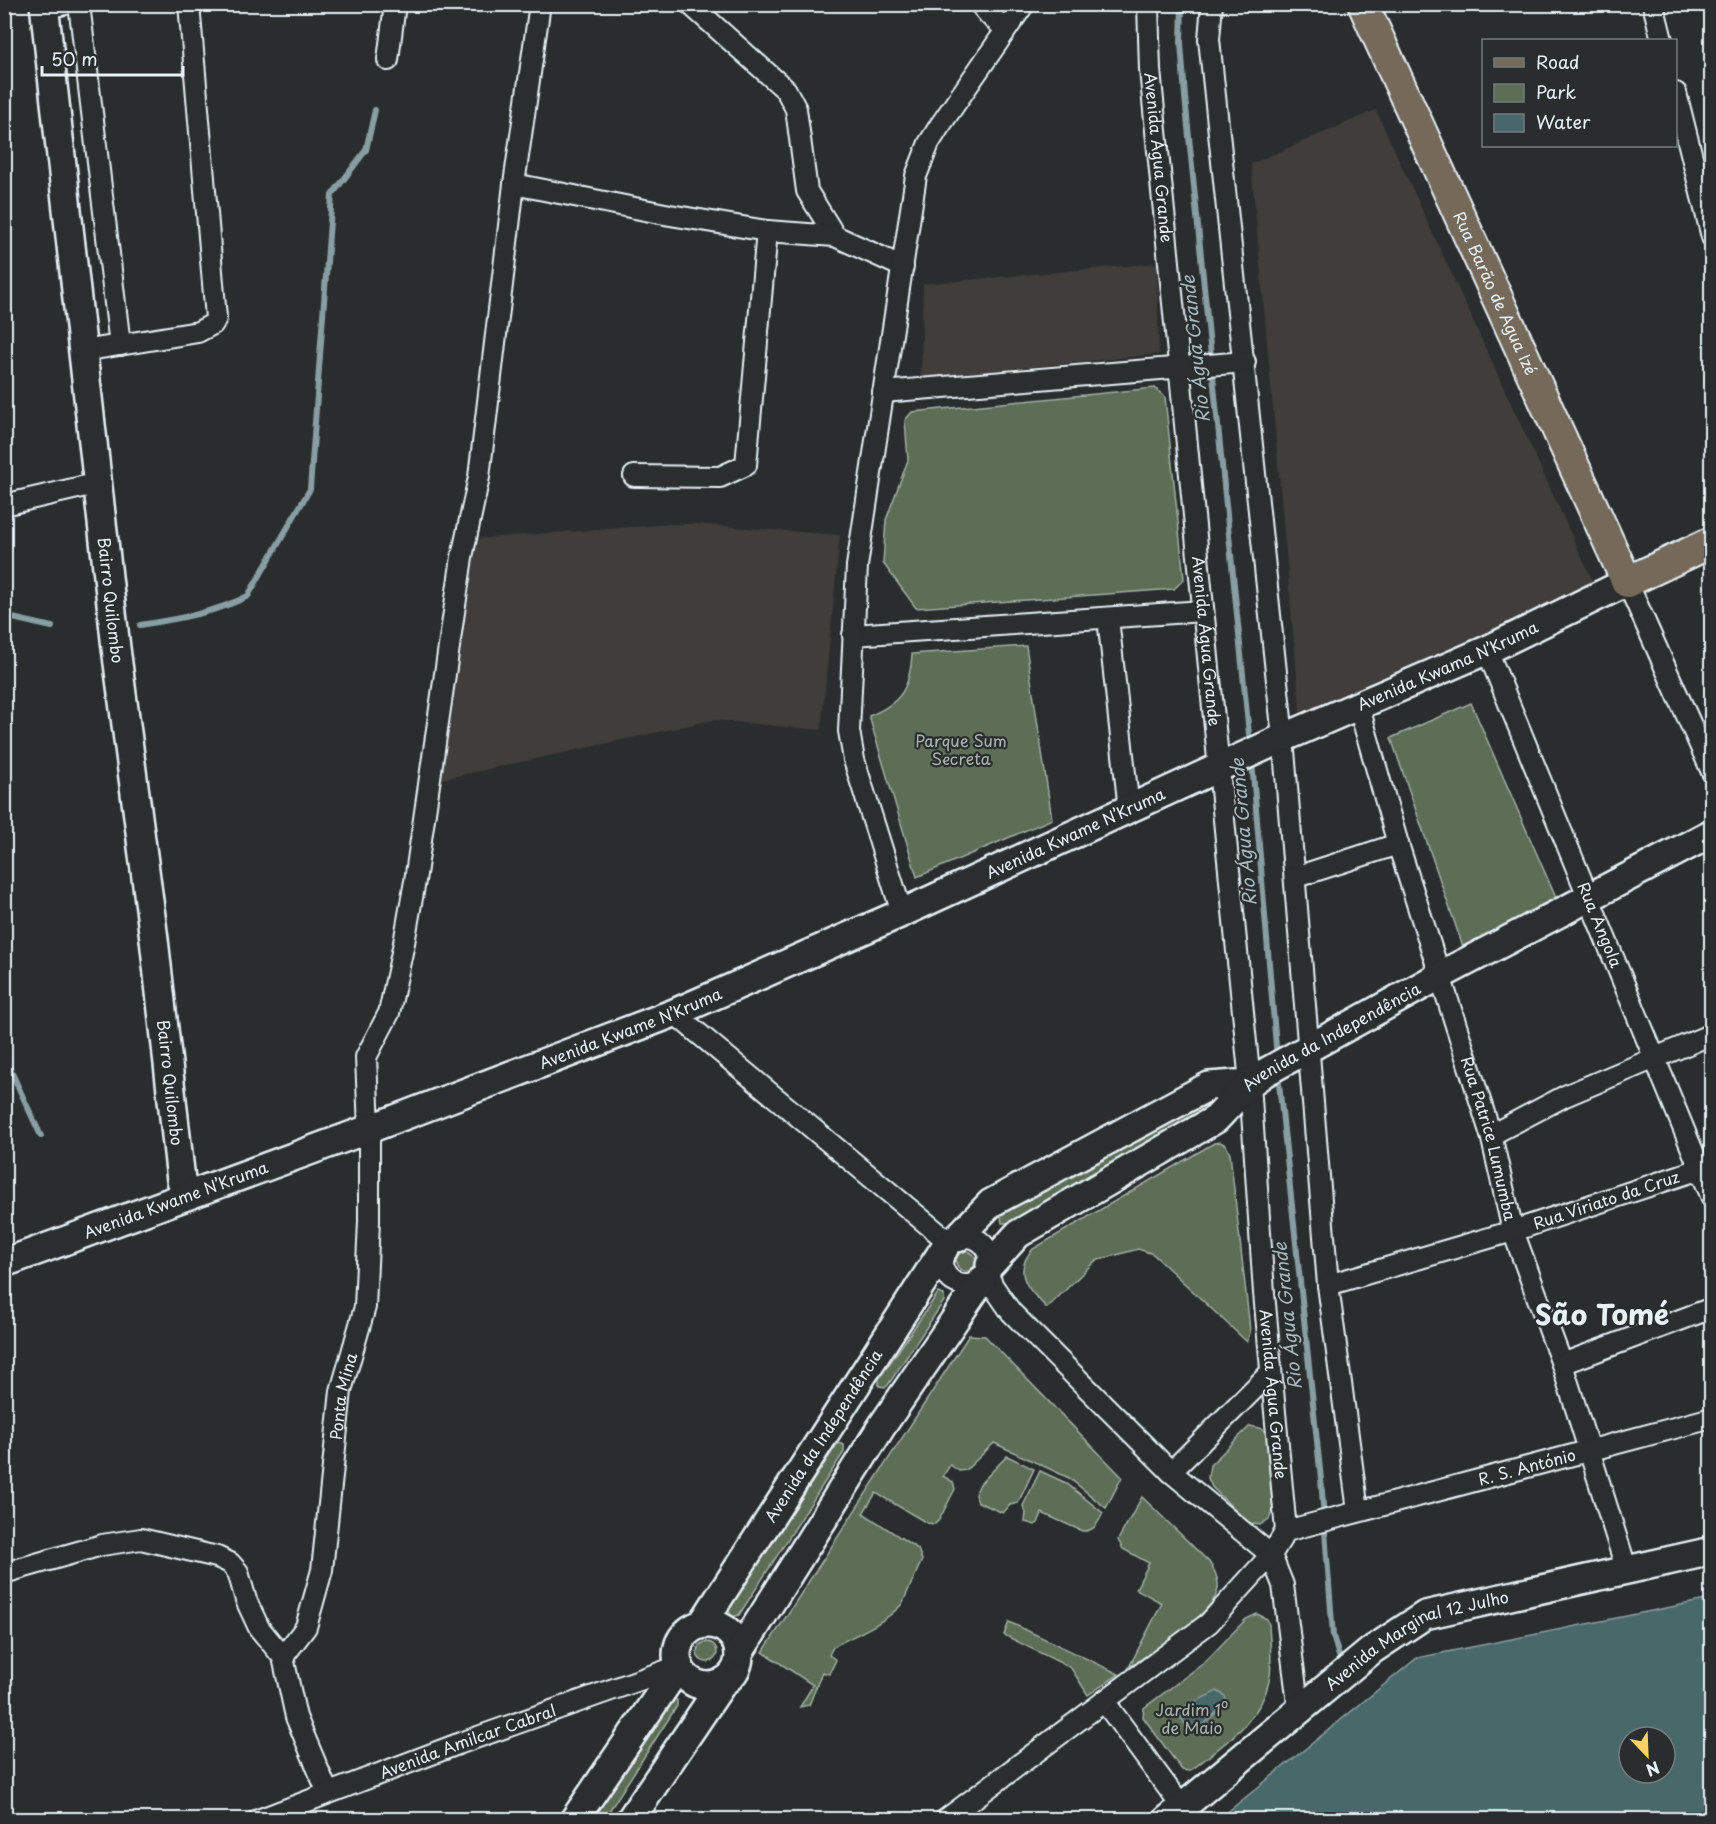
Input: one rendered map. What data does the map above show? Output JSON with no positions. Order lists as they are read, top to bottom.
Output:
{
  "streets": {
    "main road": ["Rua Barão de Agua Izé"],
    "street": [
      "Avenida Água Grande",
      "Bairro Quilombo",
      "Avenida Kwama N’Kruma",
      "Avenida Kwame N’Kruma",
      "Rua Angola",
      "Avenida da Independência",
      "Rua Patrice Lumumba",
      "Rua Viriato da Cruz",
      "Ponta Mina",
      "R. S. António",
      "Avenida Marginal 12 Julho",
      "Avenida Amilcar Cabral"
    ]
  },
  "crossings": [
    ["Avenida Água Grande", "Avenida Kwama N’Kruma"],
    ["Avenida Água Grande", "Avenida Kwame N’Kruma"],
    ["Avenida Água Grande", "Avenida da Independência"],
    ["Avenida Água Grande", "Rua Viriato da Cruz"],
    ["Avenida Água Grande", "R. S. António"],
    ["Rua Barão de Agua Izé", "Avenida Kwama N’Kruma"],
    ["Bairro Quilombo", "Avenida Kwame N’Kruma"],
    ["Avenida Kwama N’Kruma", "Avenida Kwame N’Kruma"],
    ["Avenida Kwama N’Kruma", "Rua Angola"],
    ["Avenida Kwama N’Kruma", "Rua Patrice Lumumba"],
    ["Avenida Kwame N’Kruma", "Ponta Mina"],
    ["Rua Angola", "Avenida da Independência"],
    ["Rua Angola", "Rua Viriato da Cruz"],
    ["Avenida da Independência", "Rua Patrice Lumumba"],
    ["Avenida da Independência", "Avenida Amilcar Cabral"],
    ["Rua Patrice Lumumba", "Rua Viriato da Cruz"],
    ["Rua Patrice Lumumba", "R. S. António"],
    ["Rua Patrice Lumumba", "Avenida Marginal 12 Julho"]
  ],
  "districts": ["São Tomé"],
  "water": ["Rio Água Grande"],
  "parks": ["Parque Sum Secreta", "Jardim 1º de Maio"],
  "legend": ["Road", "Park", "Water"],
  "scale_bar": "50 m",
  "north": "bottom right"
}
